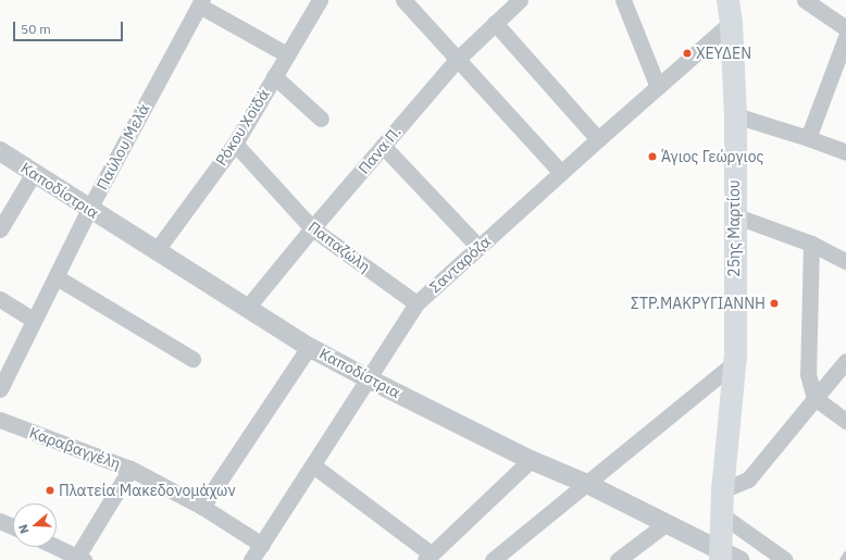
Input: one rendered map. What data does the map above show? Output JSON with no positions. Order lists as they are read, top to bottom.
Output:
{
  "streets": {
    "main road": ["25ης Μαρτίου"],
    "street": [
      "Ρόκου Χοϊδά",
      "Παύλου Μελά",
      "Πανα Π.",
      "Καποδίστρια",
      "Παπαζώλη",
      "Σανταρόζα",
      "Καραβαγγέλη"
    ]
  },
  "crossings": [
    ["Ρόκου Χοϊδά", "Καποδίστρια"],
    ["Ρόκου Χοϊδά", "Παπαζώλη"],
    ["Παύλου Μελά", "Καποδίστρια"],
    ["Πανα Π.", "Καποδίστρια"],
    ["Πανα Π.", "Παπαζώλη"],
    ["Καποδίστρια", "25ης Μαρτίου"],
    ["Καποδίστρια", "Σανταρόζα"],
    ["25ης Μαρτίου", "Σανταρόζα"],
    ["Παπαζώλη", "Σανταρόζα"],
    ["Σανταρόζα", "Καραβαγγέλη"]
  ],
  "places": [
    "ΧΕΥΔΕΝ",
    "Άγιος Γεώργιος",
    "ΣΤΡ.ΜΑΚΡΥΓΙΑΝΝΗ",
    "Πλατεία Μακεδονομάχων"
  ],
  "scale_bar": "50 m",
  "north": "left"
}
